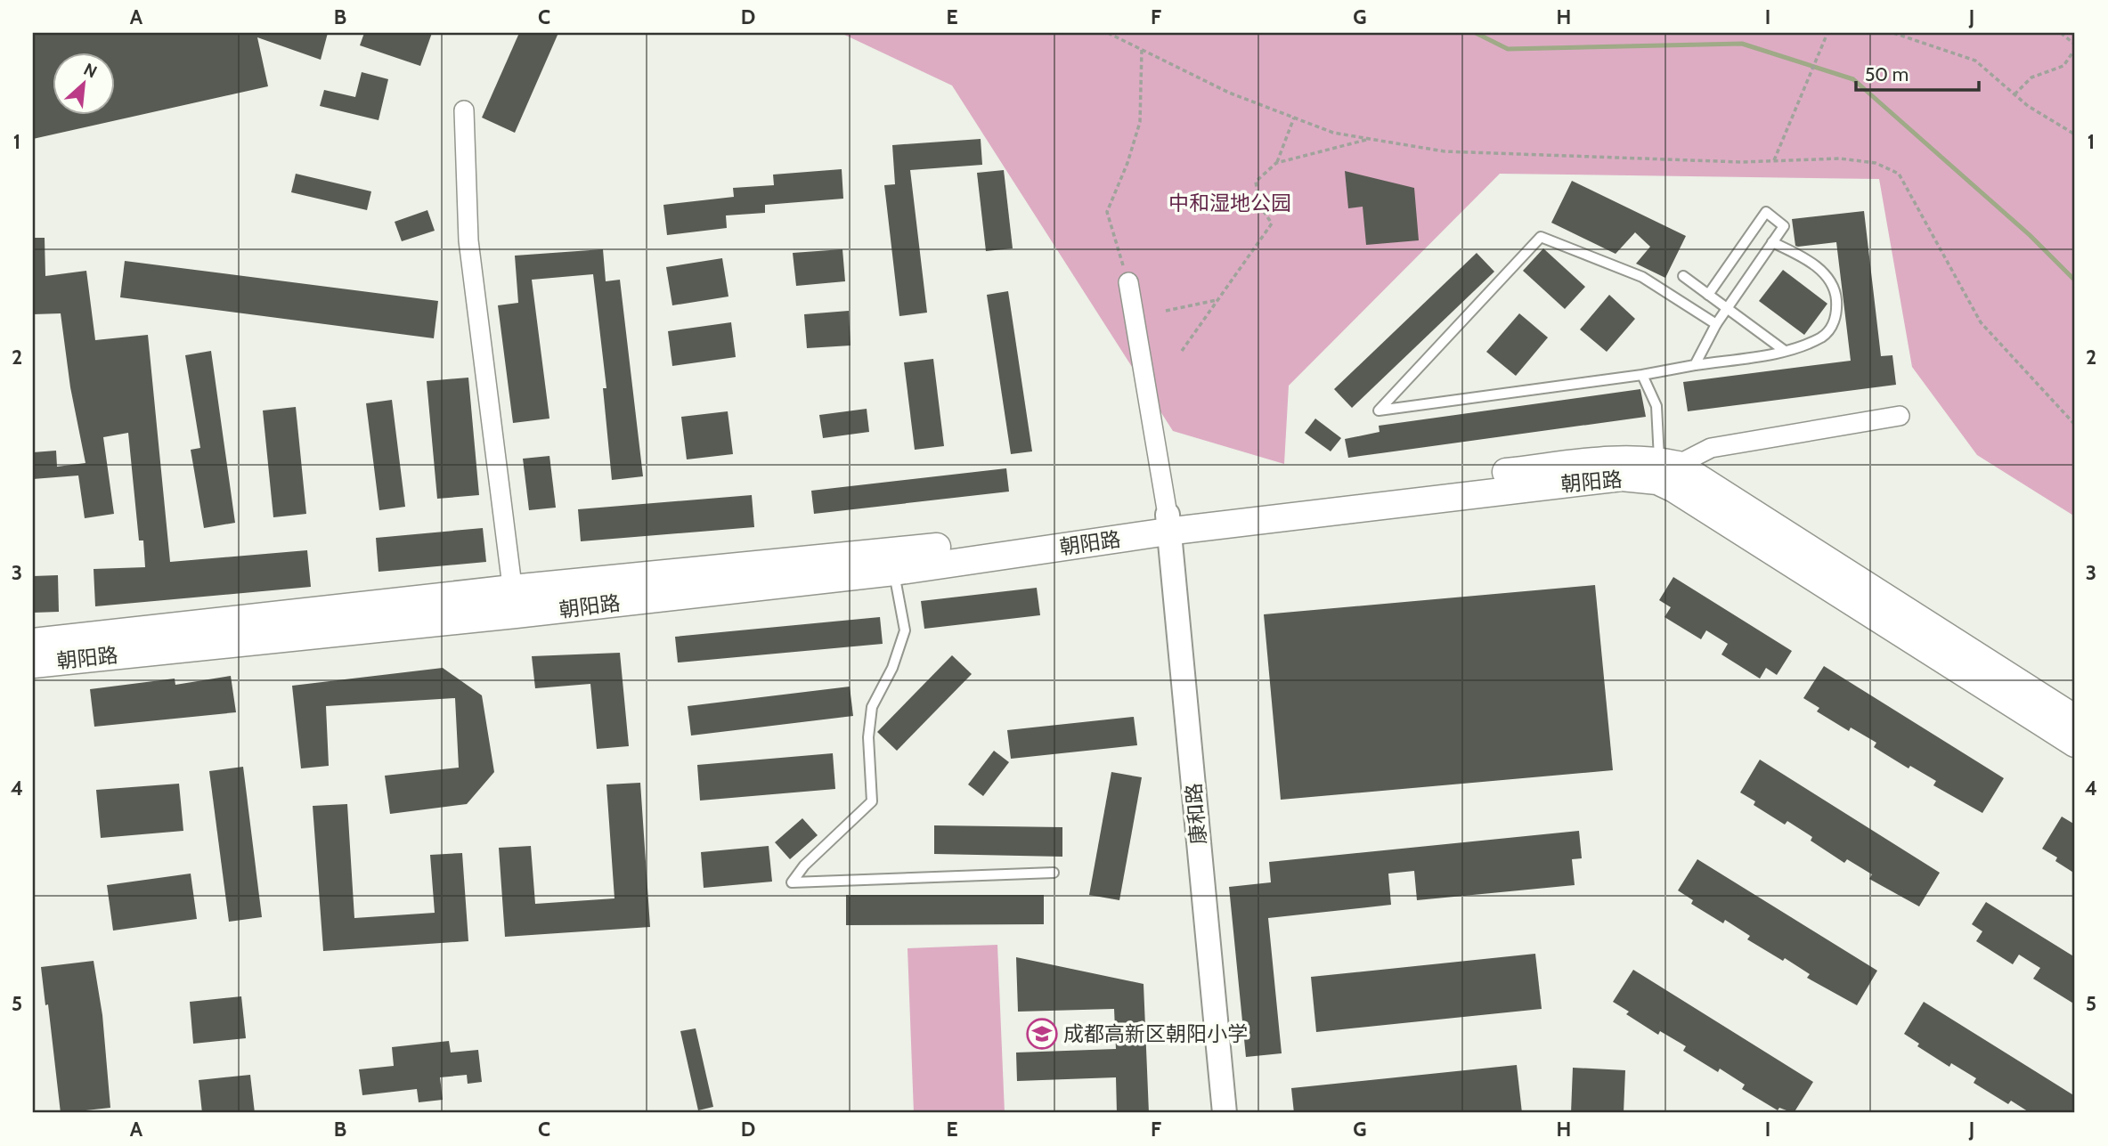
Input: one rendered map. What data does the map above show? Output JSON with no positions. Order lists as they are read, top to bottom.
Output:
{
  "streets": {
    "main road": ["朝阳路"],
    "street": ["康和路"]
  },
  "crossings": [
    ["朝阳路", "康和路"]
  ],
  "parks": ["中和湿地公园"],
  "places": {
    "school or university": ["成都高新区朝阳小学"]
  },
  "scale_bar": "50 m",
  "north": "top right",
  "grid": {
    "columns": [
      "A",
      "B",
      "C",
      "D",
      "E",
      "F",
      "G",
      "H",
      "I",
      "J"
    ],
    "rows": [
      "1",
      "2",
      "3",
      "4",
      "5"
    ]
  }
}
